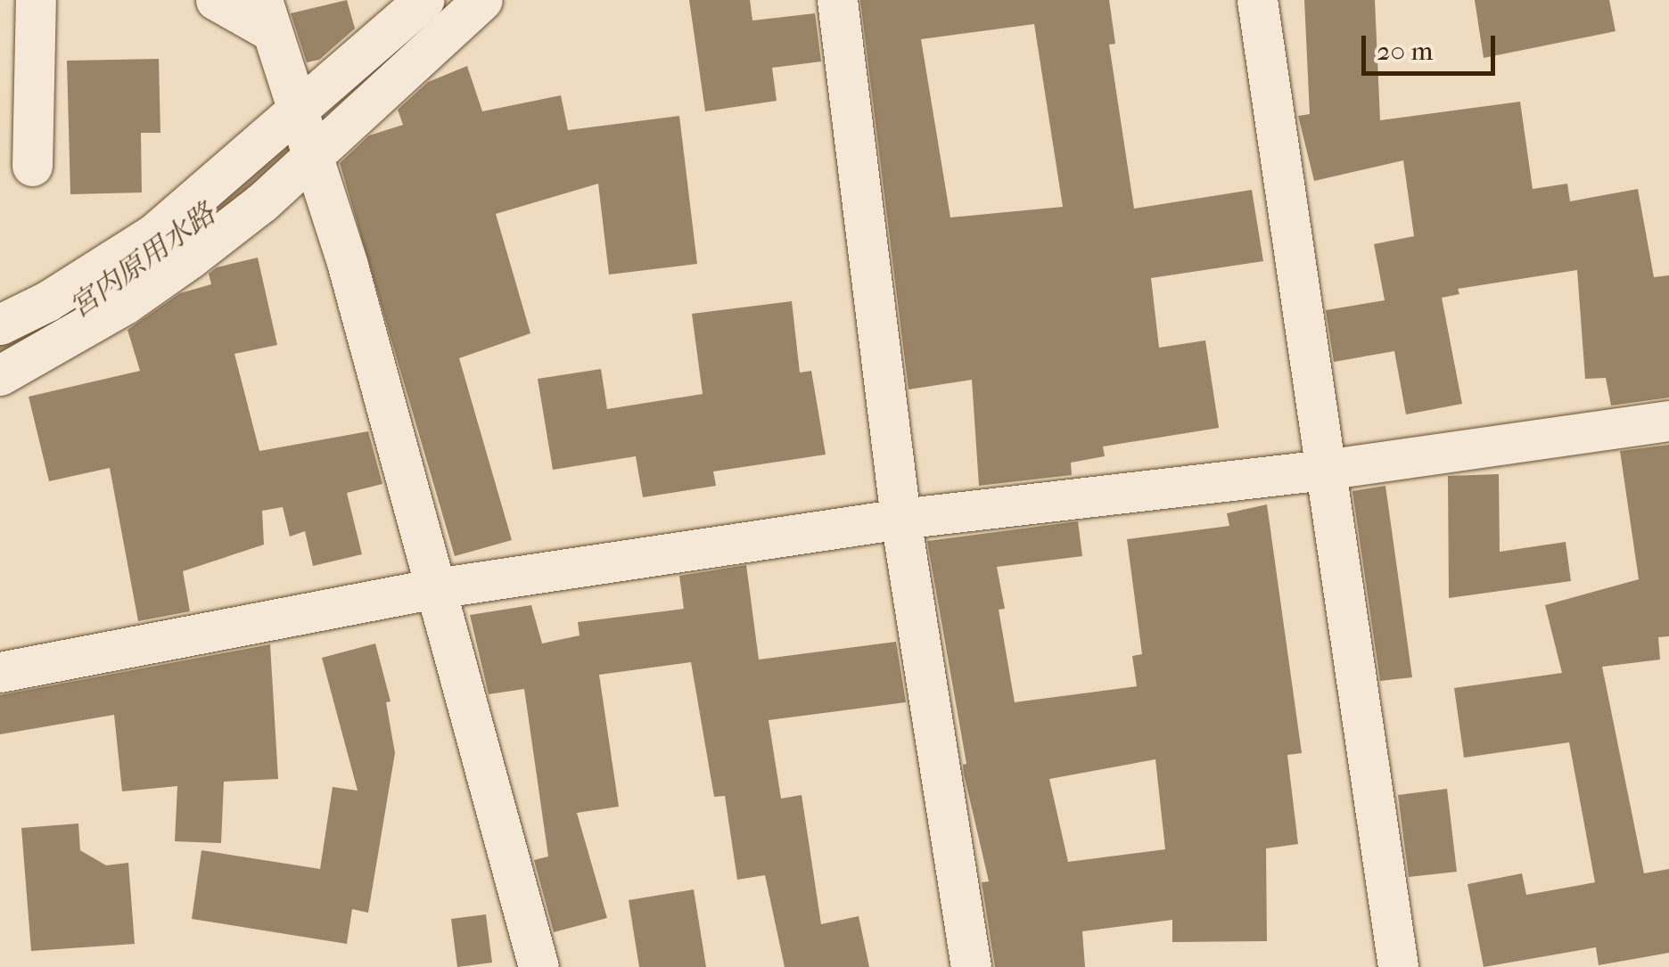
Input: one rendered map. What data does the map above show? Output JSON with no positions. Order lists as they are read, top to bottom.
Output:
{
  "water": ["宮内原用水路"],
  "scale_bar": "20 m"
}
